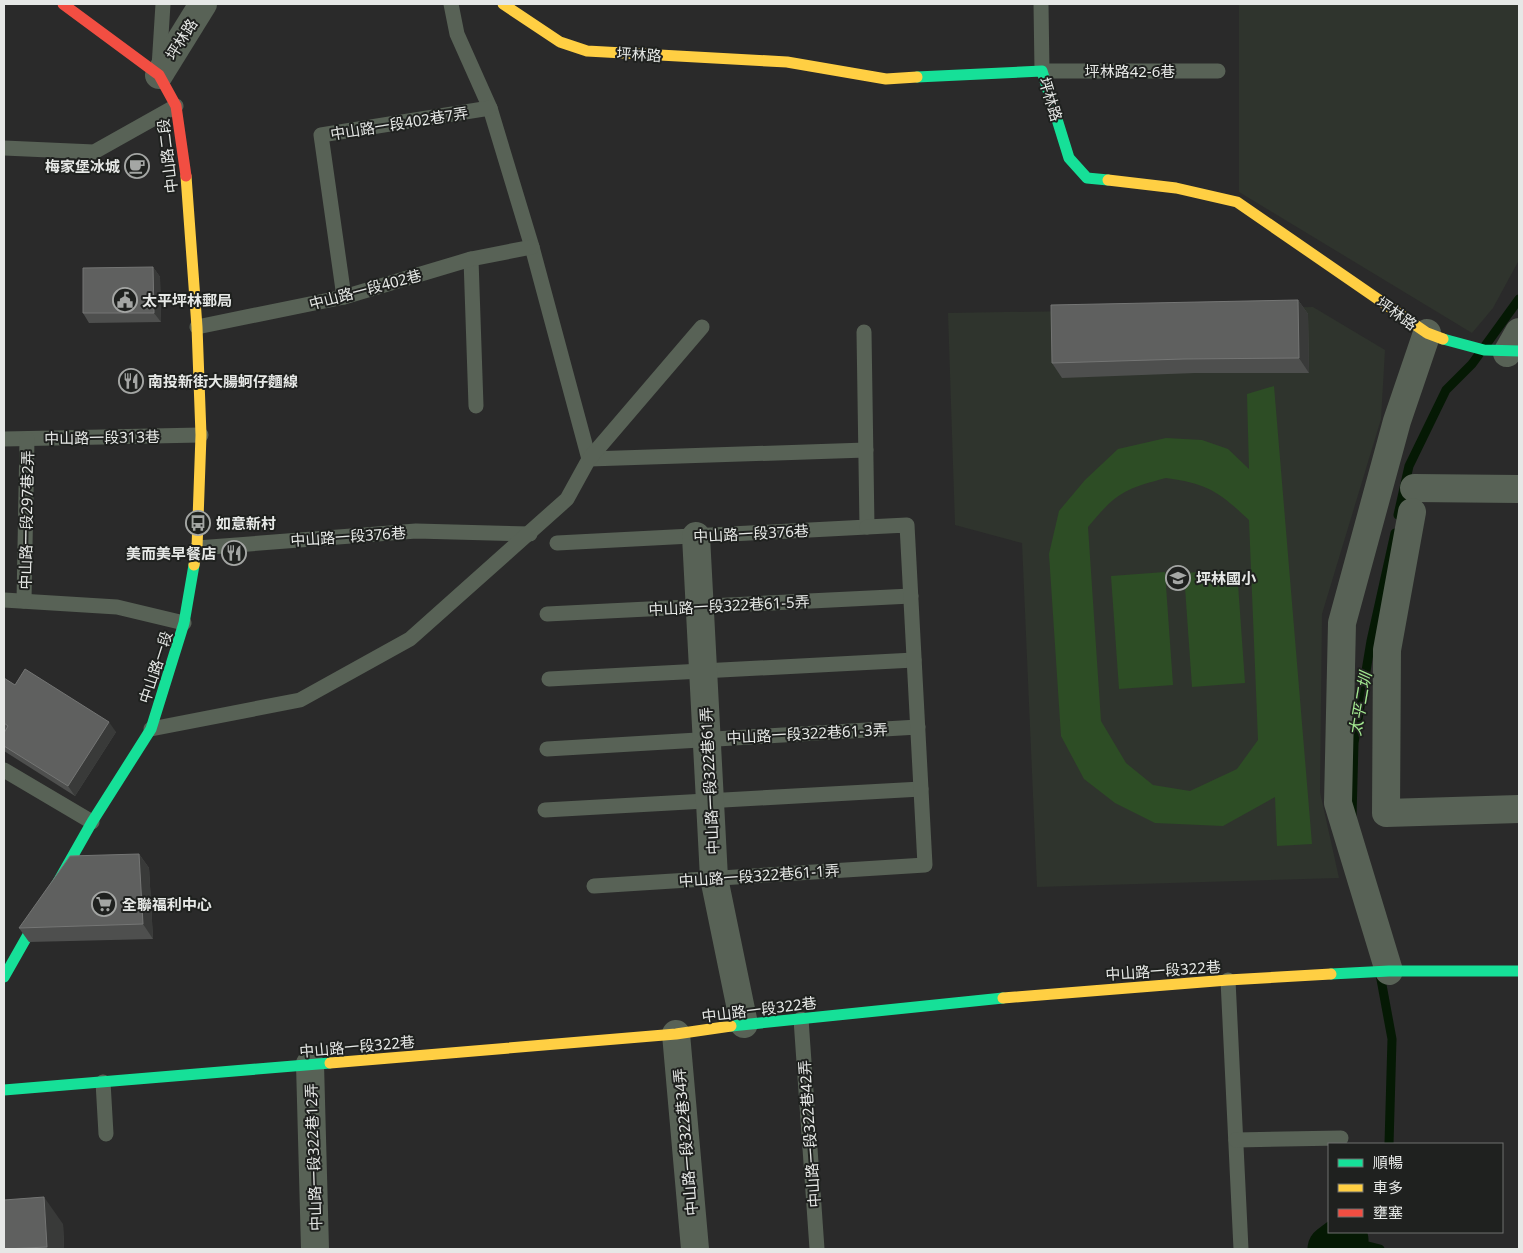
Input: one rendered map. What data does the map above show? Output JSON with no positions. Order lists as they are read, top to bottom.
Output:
{
  "streets": {
    "street": [
      "坪林路",
      "中山路二段",
      "中山路一段",
      "中山路一段322巷61弄",
      "中山路一段322巷",
      "中山路一段322巷34弄",
      "中山路一段322巷12弄"
    ],
    "lane": [
      "坪林路42-6巷",
      "中山路一段402巷7弄",
      "中山路一段402巷",
      "中山路一段313巷",
      "中山路一段297巷2弄",
      "中山路一段376巷",
      "中山路一段322巷61-5弄",
      "中山路一段322巷61-3弄",
      "中山路一段322巷61-1弄",
      "中山路一段322巷42弄"
    ]
  },
  "crossings": [
    ["坪林路", "坪林路42-6巷"],
    ["坪林路", "中山路二段"],
    ["中山路一段402巷7弄", "中山路一段402巷"],
    ["中山路二段", "中山路一段402巷"],
    ["中山路二段", "中山路一段"],
    ["中山路一段402巷", "中山路一段"],
    ["中山路一段313巷", "中山路一段297巷2弄"],
    ["中山路一段313巷", "中山路一段"],
    ["中山路一段376巷", "中山路一段"],
    ["中山路一段376巷", "中山路一段322巷61弄"],
    ["中山路一段322巷61-5弄", "中山路一段322巷61弄"],
    ["中山路一段322巷61-3弄", "中山路一段322巷61弄"],
    ["中山路一段322巷61弄", "中山路一段322巷61-1弄"],
    ["中山路一段322巷61弄", "中山路一段322巷"],
    ["中山路一段322巷", "中山路一段322巷42弄"],
    ["中山路一段322巷", "中山路一段322巷34弄"],
    ["中山路一段322巷", "中山路一段322巷12弄"]
  ],
  "water": ["太平二圳"],
  "places": {
    "cafe": ["梅家堡冰城"],
    "public building": ["太平坪林郵局"],
    "restaurant": ["南投新街大腸蚵仔麵線", "美而美早餐店"],
    "bus stop": ["如意新村"],
    "school or university": ["坪林國小"],
    "supermarket": ["全聯福利中心"]
  },
  "legend": ["順暢", "車多", "壅塞"]
}
